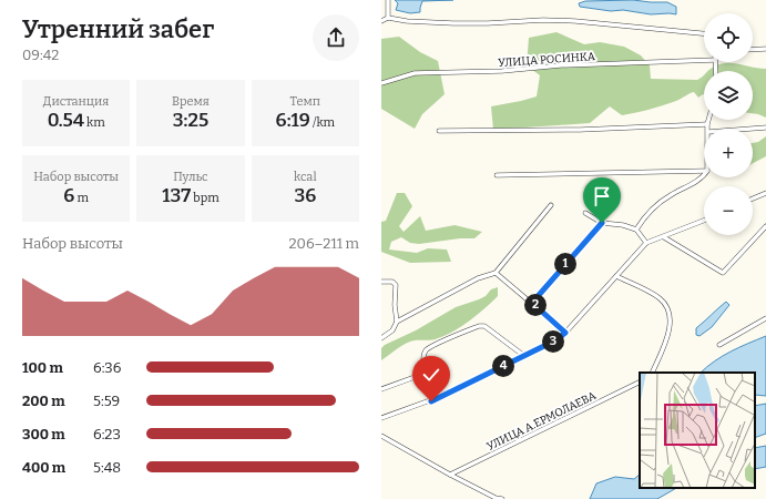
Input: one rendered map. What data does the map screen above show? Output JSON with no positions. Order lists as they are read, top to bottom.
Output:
{
  "streets": {
    "street": ["УЛИЦА РОСИНКА", "УЛИЦА А.ЕРМОЛАЕВА"]
  },
  "page": {
    "heading": ["Утренний забег", "09:42"],
    "map_buttons": ["+", "−"],
    "stats": [
      ["Дистанция", "0.54 km"],
      ["Время", "3:25"],
      ["Темп", "6:19 /km"],
      ["Набор высоты", "6 m"],
      ["Пульс", "137 bpm"],
      ["kcal", "36"]
    ],
    "chart": ["Набор высоты", "206–211 m"],
    "pins": [
      "1",
      "2",
      "3",
      "4"
    ],
    "list": [
      {
        "name": "100 m",
        "note": "6:36"
      },
      {
        "name": "200 m",
        "note": "5:59"
      },
      {
        "name": "300 m",
        "note": "6:23"
      },
      {
        "name": "400 m",
        "note": "5:48"
      }
    ]
  }
}
